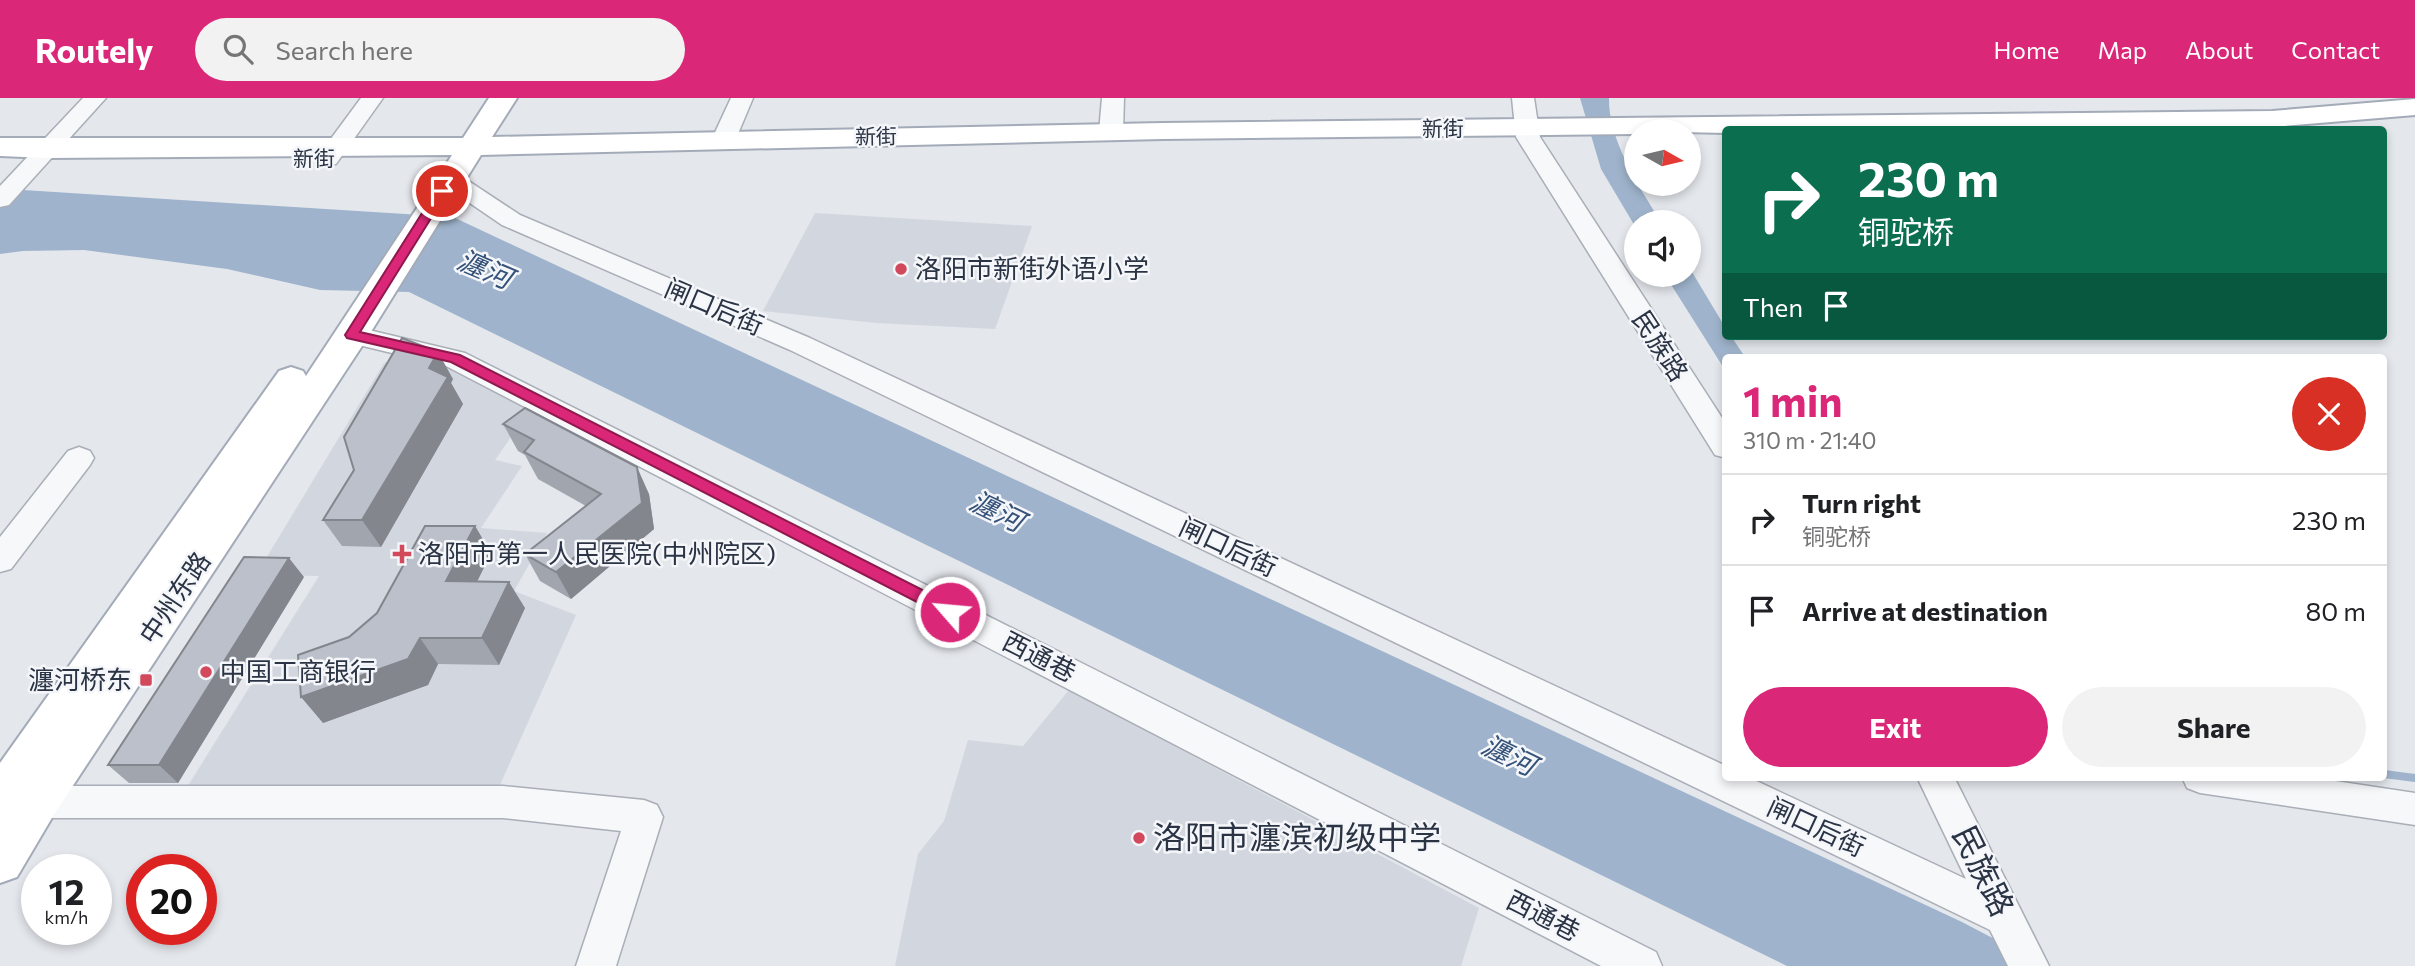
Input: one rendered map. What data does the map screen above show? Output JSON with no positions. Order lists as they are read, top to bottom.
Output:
{
  "streets": {
    "main road": ["新街", "中州东路"],
    "street": ["闸口后街", "民族路", "西通巷"]
  },
  "crossings": [
    ["新街", "闸口后街"],
    ["新街", "民族路"],
    ["新街", "中州东路"],
    ["闸口后街", "民族路"],
    ["闸口后街", "中州东路"],
    ["中州东路", "西通巷"]
  ],
  "water": ["瀍河"],
  "places": {
    "other": ["洛阳市新街外语小学", "中国工商银行", "洛阳市瀍滨初级中学"],
    "health": ["洛阳市第一人民医院(中州院区)"],
    "transit": ["瀍河桥东"]
  },
  "north": "right",
  "page": {
    "header": "Routely",
    "search": "Search here",
    "nav": [
      "Home",
      "Map",
      "About",
      "Contact"
    ],
    "turn": ["230 m", "铜驼桥"],
    "then": "Then",
    "heading": ["1 min", "310 m · 21:40"],
    "list": [
      {
        "name": "Turn right",
        "note": "铜驼桥",
        "value": "230 m"
      },
      {
        "name": "Arrive at destination",
        "value": "80 m"
      }
    ],
    "buttons": ["Exit", "Share"],
    "speed": "12 km/h",
    "limit": "20"
  }
}
